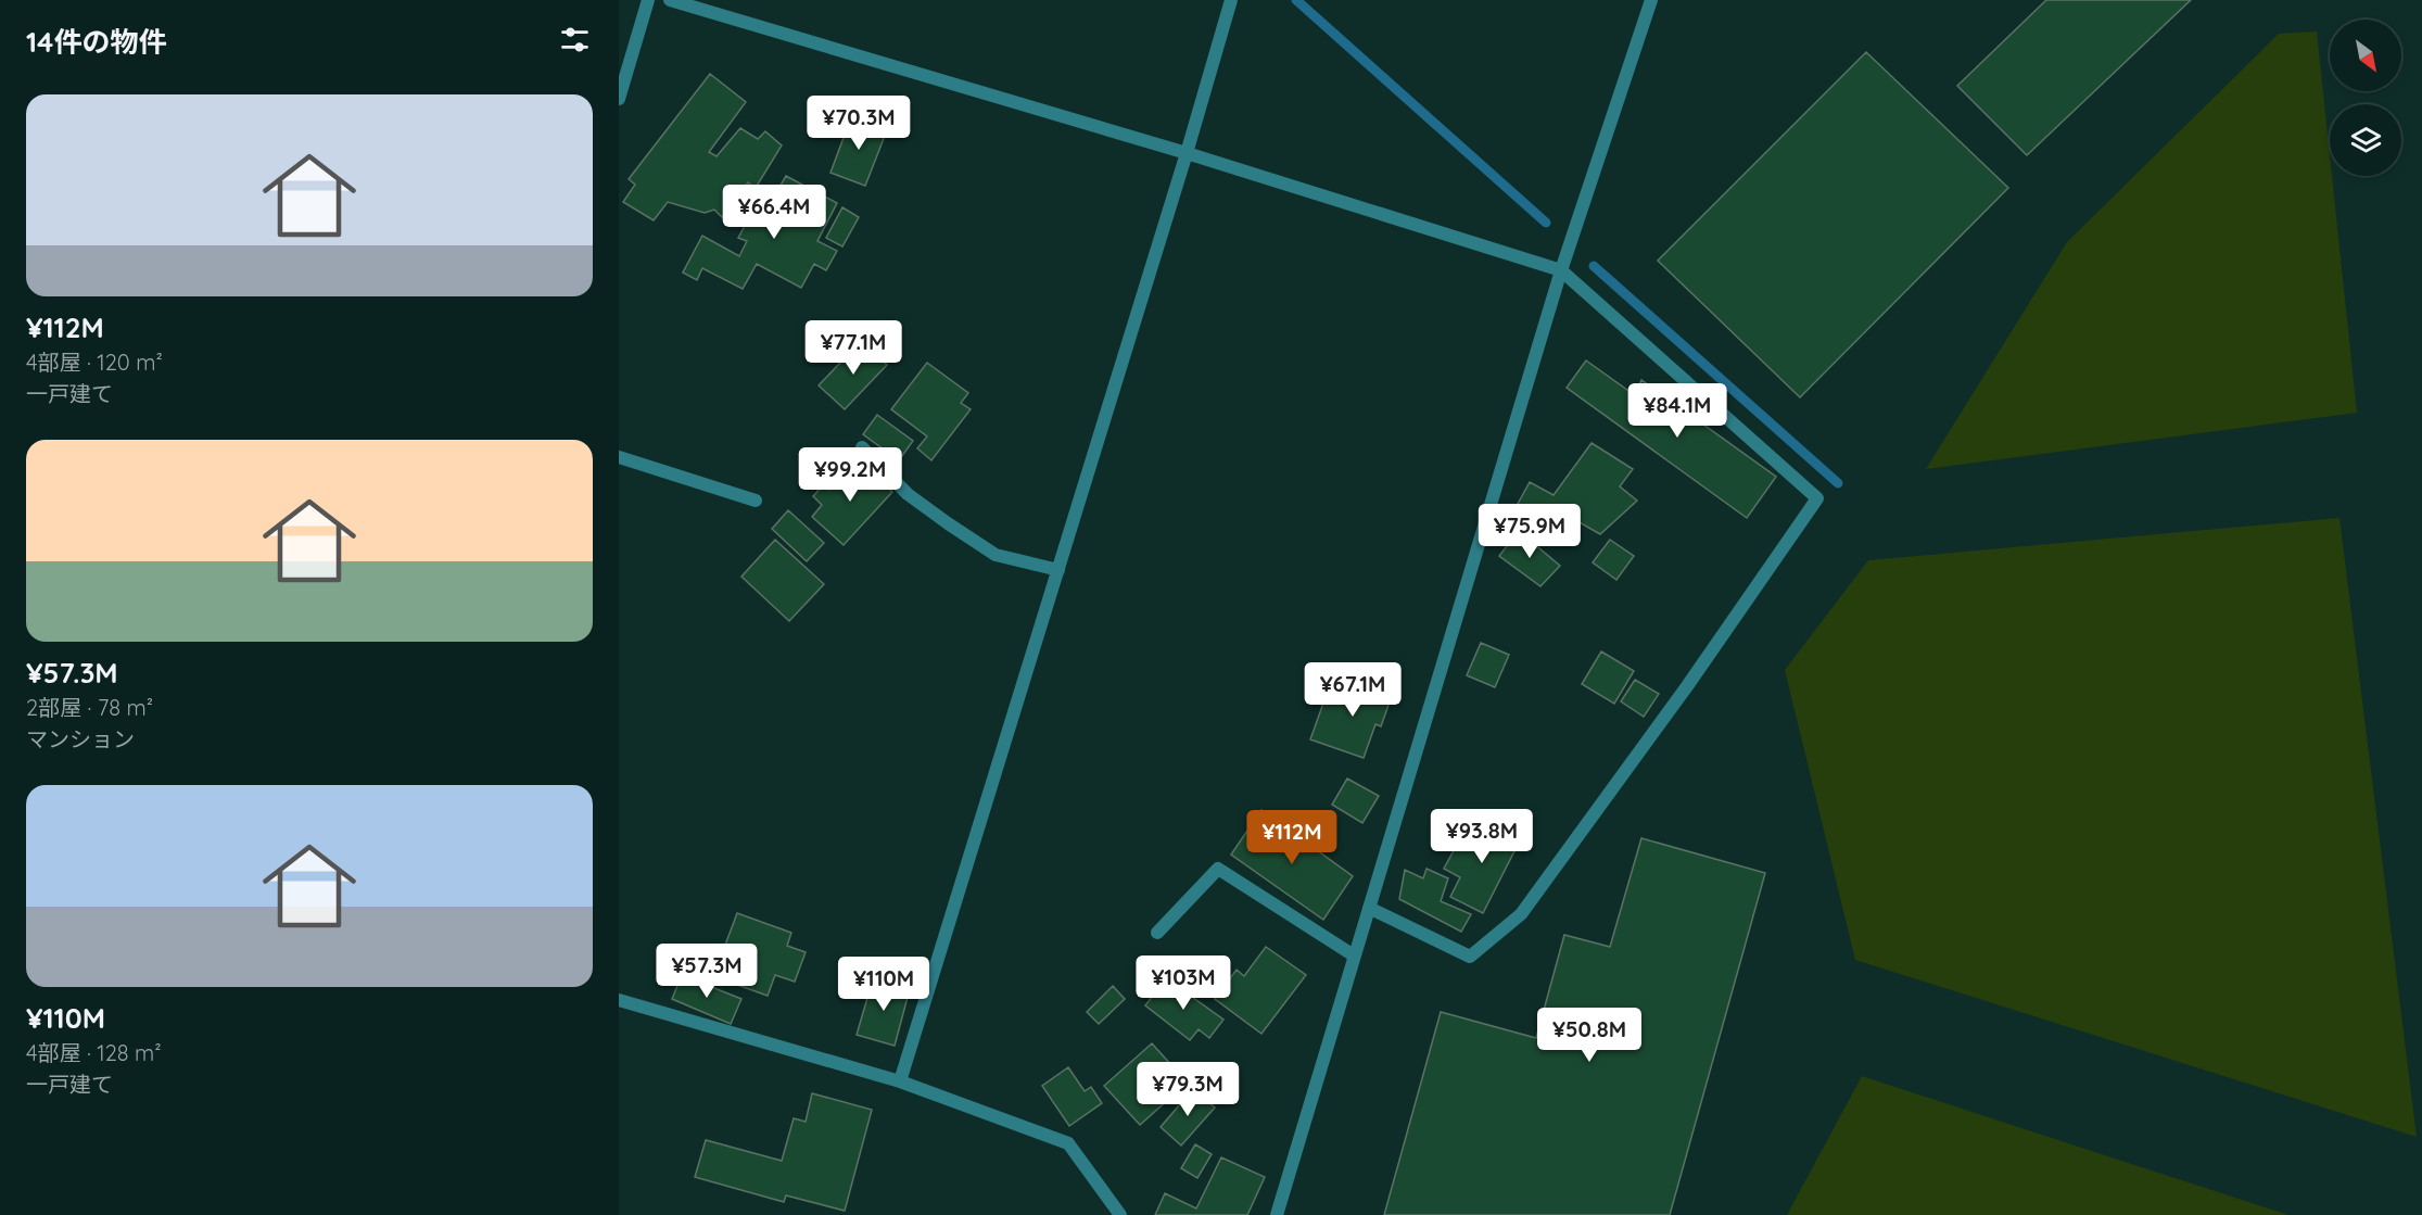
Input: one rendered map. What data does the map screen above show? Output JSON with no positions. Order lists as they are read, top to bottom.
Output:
{
  "north": "bottom right",
  "page": {
    "heading": "14件の物件",
    "list": [
      {
        "name": "¥112M",
        "note": "4部屋 · 120 m² · 一戸建て"
      },
      {
        "name": "¥57.3M",
        "note": "2部屋 · 78 m² · マンション"
      },
      {
        "name": "¥110M",
        "note": "4部屋 · 128 m² · 一戸建て"
      }
    ],
    "price": [
      "¥70.3M",
      "¥66.4M",
      "¥77.1M",
      "¥84.1M",
      "¥99.2M",
      "¥75.9M",
      "¥67.1M",
      "¥93.8M",
      "¥112M",
      "¥57.3M",
      "¥103M",
      "¥110M",
      "¥50.8M",
      "¥79.3M"
    ]
  }
}
